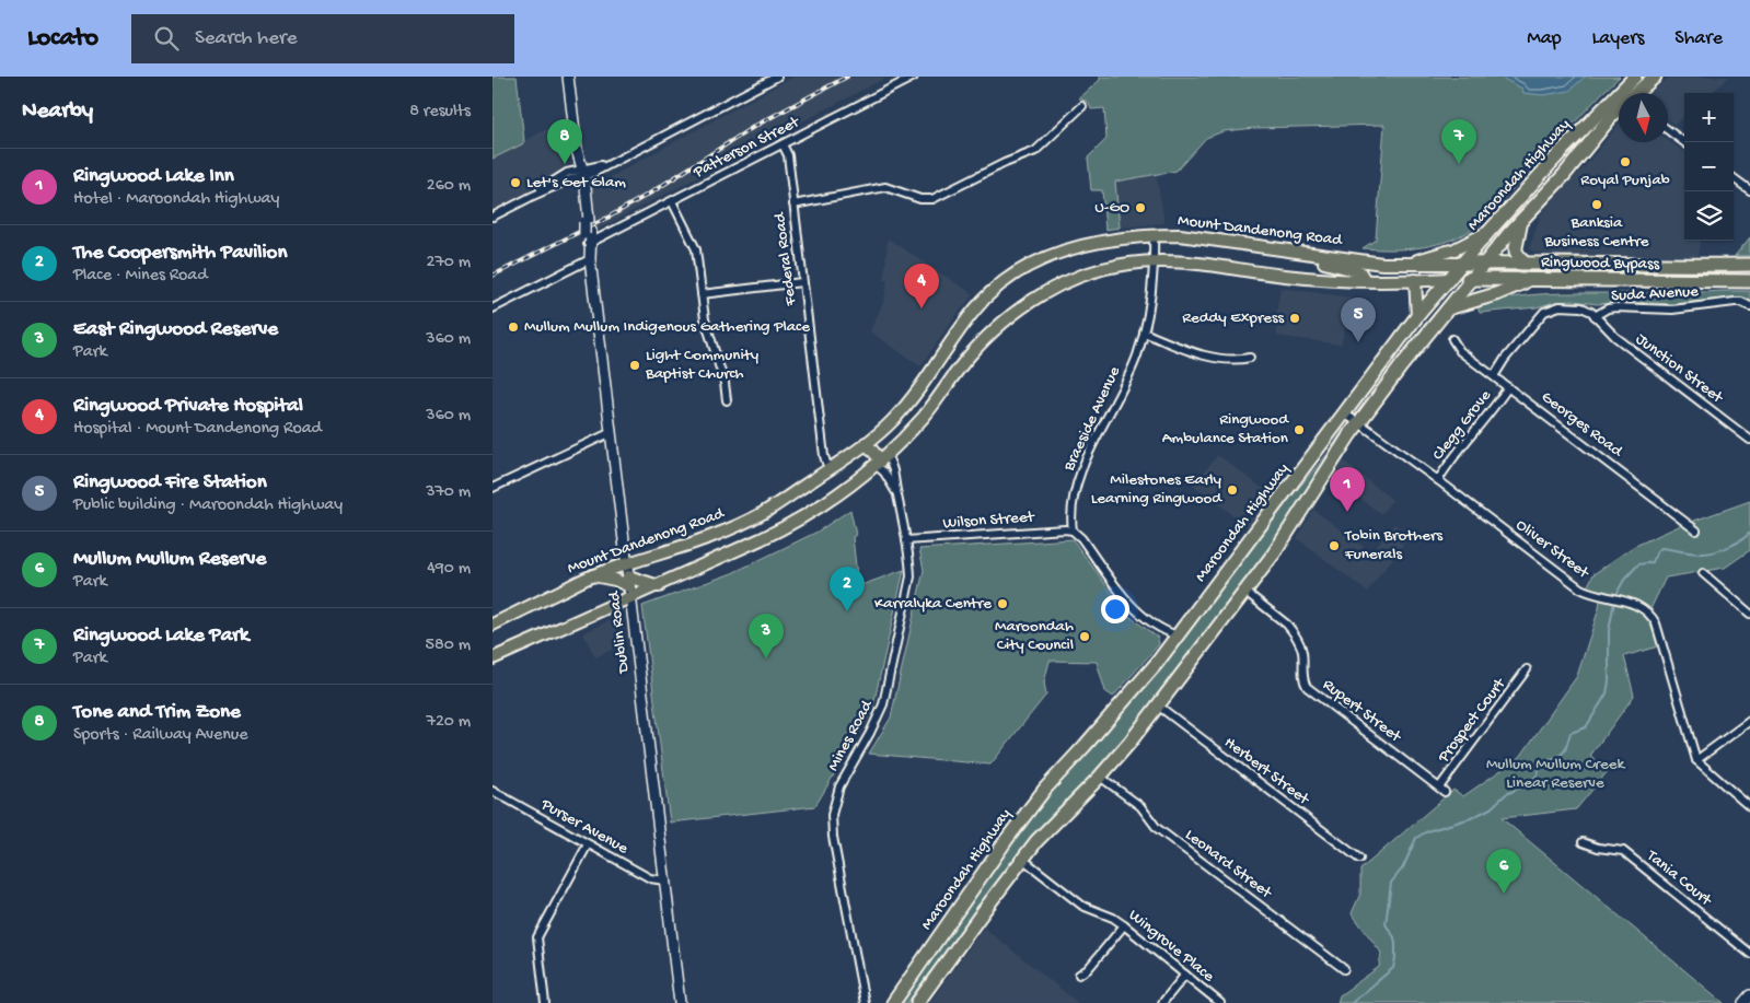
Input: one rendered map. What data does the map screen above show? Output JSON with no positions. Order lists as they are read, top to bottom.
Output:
{
  "streets": {
    "highway": ["Maroondah Highway", "Ringwood Bypass"],
    "main road": ["Mount Dandenong Road", "Dublin Road"],
    "street": [
      "Patterson Street",
      "Federal Road",
      "Suda Avenue",
      "Junction Street",
      "Braeside Avenue",
      "Georges Road",
      "Clegg Grove",
      "Wilson Street",
      "Oliver Street",
      "Rupert Street",
      "Prospect Court",
      "Mines Road",
      "Herbert Street",
      "Purser Avenue",
      "Leonard Street",
      "Tania Court",
      "Wingrove Place"
    ]
  },
  "crossings": [
    ["Patterson Street", "Federal Road"],
    ["Patterson Street", "Dublin Road"],
    ["Maroondah Highway", "Mount Dandenong Road"],
    ["Maroondah Highway", "Ringwood Bypass"],
    ["Maroondah Highway", "Oliver Street"],
    ["Maroondah Highway", "Rupert Street"],
    ["Maroondah Highway", "Herbert Street"],
    ["Maroondah Highway", "Leonard Street"],
    ["Maroondah Highway", "Wingrove Place"],
    ["Mount Dandenong Road", "Federal Road"],
    ["Mount Dandenong Road", "Ringwood Bypass"],
    ["Mount Dandenong Road", "Braeside Avenue"],
    ["Mount Dandenong Road", "Dublin Road"],
    ["Suda Avenue", "Junction Street"],
    ["Braeside Avenue", "Wilson Street"],
    ["Georges Road", "Clegg Grove"],
    ["Clegg Grove", "Oliver Street"],
    ["Wilson Street", "Mines Road"],
    ["Dublin Road", "Purser Avenue"],
    ["Rupert Street", "Prospect Court"]
  ],
  "parks": ["Mullum Mullum Creek Linear Reserve"],
  "places": [
    "Royal Punjab",
    "Let's Get Glam",
    "Banksia Business Centre",
    "U-GO",
    "Reddy Express",
    "Mullum Mullum Indigenous Gathering Place",
    "Light Community Baptist Church",
    "Ringwood Ambulance Station",
    "Milestones Early Learning Ringwood",
    "Tobin Brothers Funerals",
    "Karralyka Centre",
    "Maroondah City Council"
  ],
  "north": "bottom",
  "page": {
    "header": "Locato",
    "search": "Search here",
    "nav": ["Map", "Layers", "Share"],
    "heading": ["Nearby", "8 results"],
    "map_buttons": ["+", "−"],
    "pins": [
      "7",
      "8",
      "4",
      "5",
      "1",
      "2",
      "3",
      "6"
    ],
    "list": [
      {
        "mark": "1",
        "name": "Ringwood Lake Inn",
        "note": "Hotel · Maroondah Highway",
        "value": "260 m"
      },
      {
        "mark": "2",
        "name": "The Coopersmith Pavilion",
        "note": "Place · Mines Road",
        "value": "270 m"
      },
      {
        "mark": "3",
        "name": "East Ringwood Reserve",
        "note": "Park",
        "value": "360 m"
      },
      {
        "mark": "4",
        "name": "Ringwood Private Hospital",
        "note": "Hospital · Mount Dandenong Road",
        "value": "360 m"
      },
      {
        "mark": "5",
        "name": "Ringwood Fire Station",
        "note": "Public building · Maroondah Highway",
        "value": "370 m"
      },
      {
        "mark": "6",
        "name": "Mullum Mullum Reserve",
        "note": "Park",
        "value": "490 m"
      },
      {
        "mark": "7",
        "name": "Ringwood Lake Park",
        "note": "Park",
        "value": "580 m"
      },
      {
        "mark": "8",
        "name": "Tone and Trim Zone",
        "note": "Sports · Railway Avenue",
        "value": "720 m"
      }
    ]
  }
}
